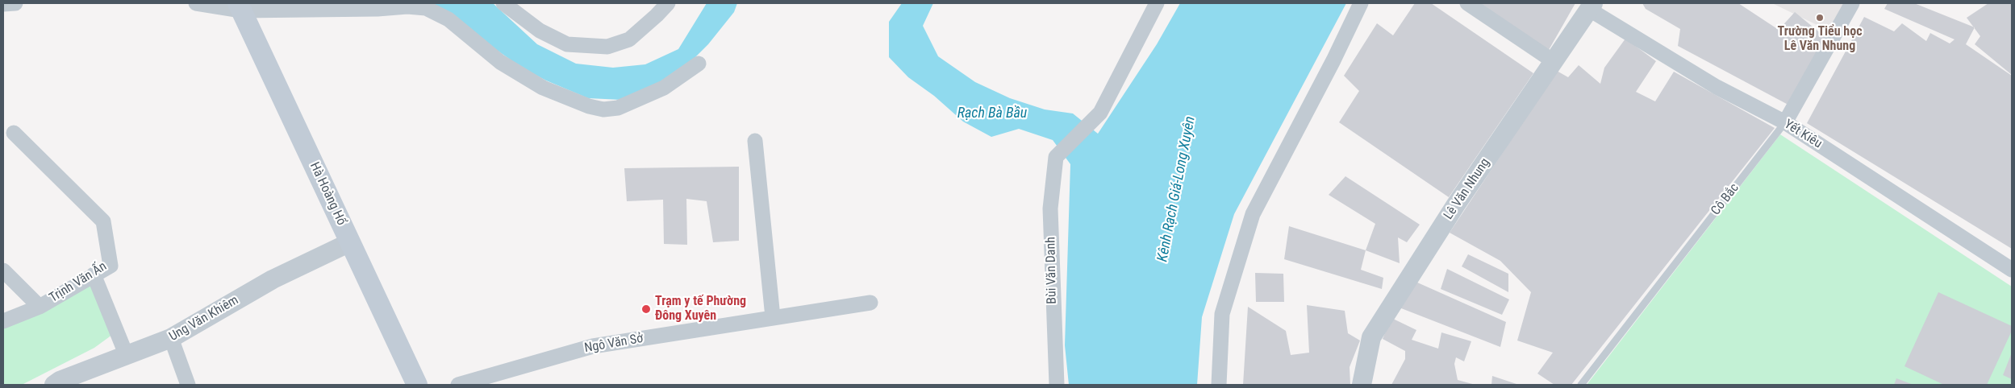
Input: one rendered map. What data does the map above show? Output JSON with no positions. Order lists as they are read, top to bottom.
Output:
{
  "streets": {
    "main road": ["Hà Hoàng Hổ"],
    "street": [
      "Yết Kiêu",
      "Lê Văn Nhung",
      "Cô Bắc",
      "Bùi Văn Danh",
      "Trịnh Văn Ấn",
      "Ung Văn Khiêm",
      "Ngô Văn Sở"
    ]
  },
  "crossings": [
    ["Yết Kiêu", "Lê Văn Nhung"],
    ["Yết Kiêu", "Cô Bắc"],
    ["Hà Hoàng Hổ", "Ung Văn Khiêm"]
  ],
  "water": ["Rạch Bà Bầu", "Kênh Rạch Giá-Long Xuyên"],
  "places": ["Trường Tiểu học Lê Văn Nhung", "Trạm y tế Phường Đông Xuyên"]
}
